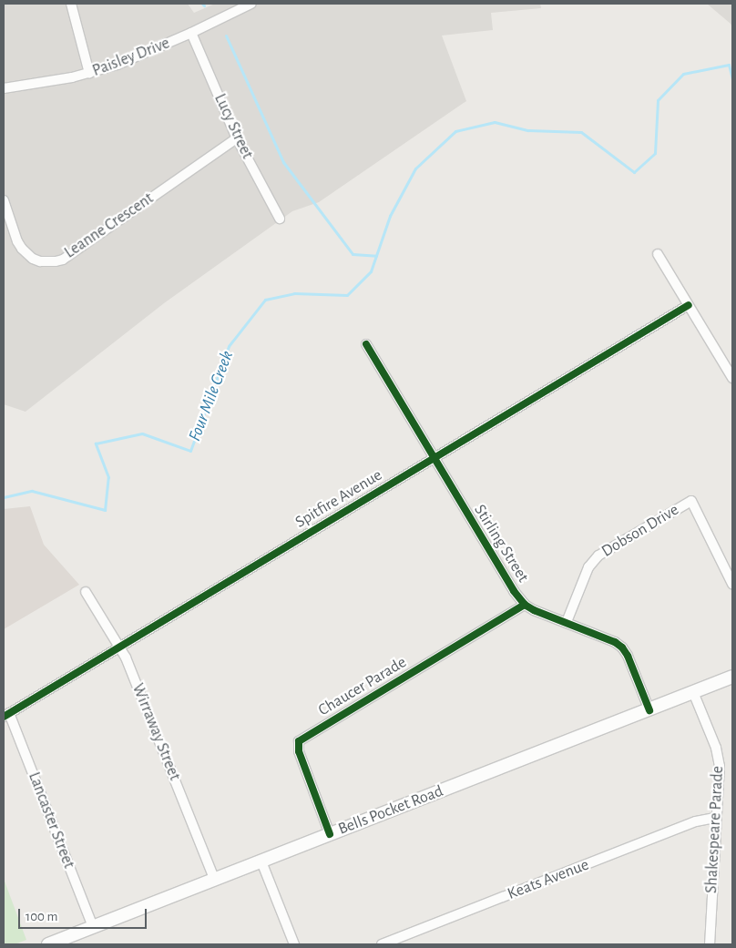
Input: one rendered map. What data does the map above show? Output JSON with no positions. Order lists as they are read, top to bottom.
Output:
{
  "streets": {
    "main road": ["Bells Pocket Road"],
    "street": [
      "Paisley Drive",
      "Lucy Street",
      "Leanne Crescent",
      "Spitfire Avenue",
      "Dobson Drive",
      "Stirling Street",
      "Chaucer Parade",
      "Wirraway Street",
      "Lancaster Street",
      "Shakespeare Parade",
      "Keats Avenue"
    ]
  },
  "crossings": [
    ["Paisley Drive", "Lucy Street"],
    ["Lucy Street", "Leanne Crescent"],
    ["Spitfire Avenue", "Stirling Street"],
    ["Spitfire Avenue", "Wirraway Street"],
    ["Spitfire Avenue", "Lancaster Street"],
    ["Dobson Drive", "Stirling Street"],
    ["Stirling Street", "Chaucer Parade"],
    ["Stirling Street", "Bells Pocket Road"],
    ["Chaucer Parade", "Bells Pocket Road"],
    ["Wirraway Street", "Bells Pocket Road"],
    ["Bells Pocket Road", "Lancaster Street"],
    ["Bells Pocket Road", "Shakespeare Parade"],
    ["Shakespeare Parade", "Keats Avenue"]
  ],
  "water": ["Four Mile Creek"],
  "scale_bar": "100 m"
}
